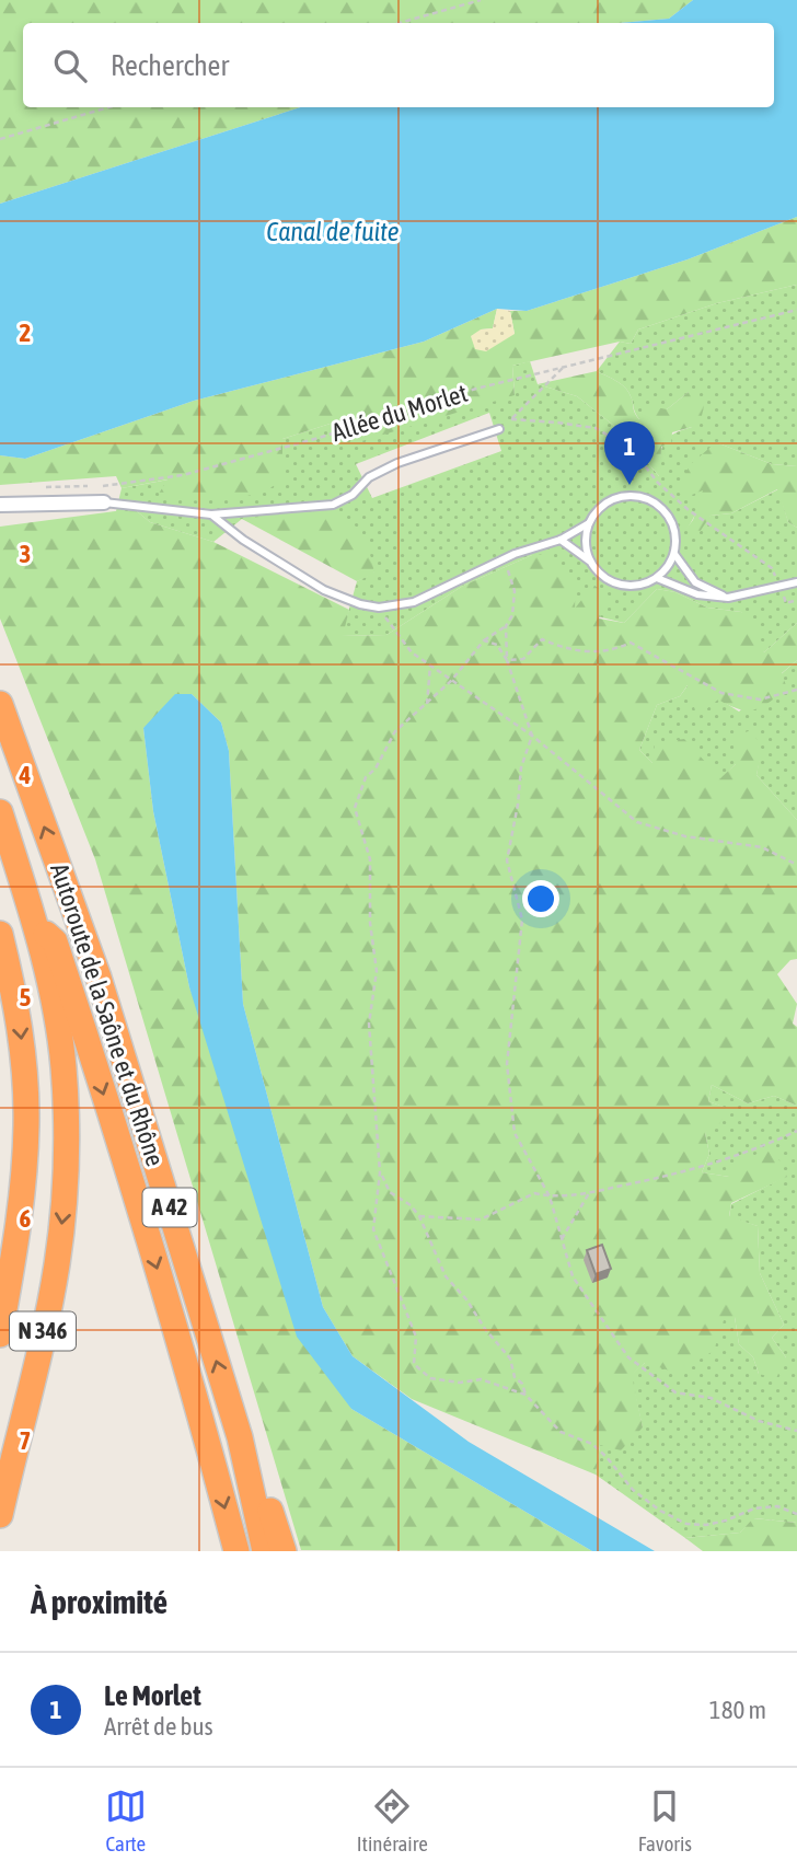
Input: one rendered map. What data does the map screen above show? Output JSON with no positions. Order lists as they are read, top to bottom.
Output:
{
  "streets": {
    "highway": ["Autoroute de la Saône et du Rhône", "A 42", "N 346"],
    "path": ["Allée du Morlet"]
  },
  "water": ["Canal de fuite"],
  "page": {
    "search": "Rechercher",
    "pins": "1",
    "heading": "À proximité",
    "list": [
      {
        "mark": "1",
        "name": "Le Morlet",
        "note": "Arrêt de bus",
        "value": "180 m"
      }
    ],
    "nav": ["Carte", "Itinéraire", "Favoris"]
  },
  "grid": {
    "rows": [
      "2",
      "3",
      "4",
      "5",
      "6",
      "7"
    ]
  }
}
